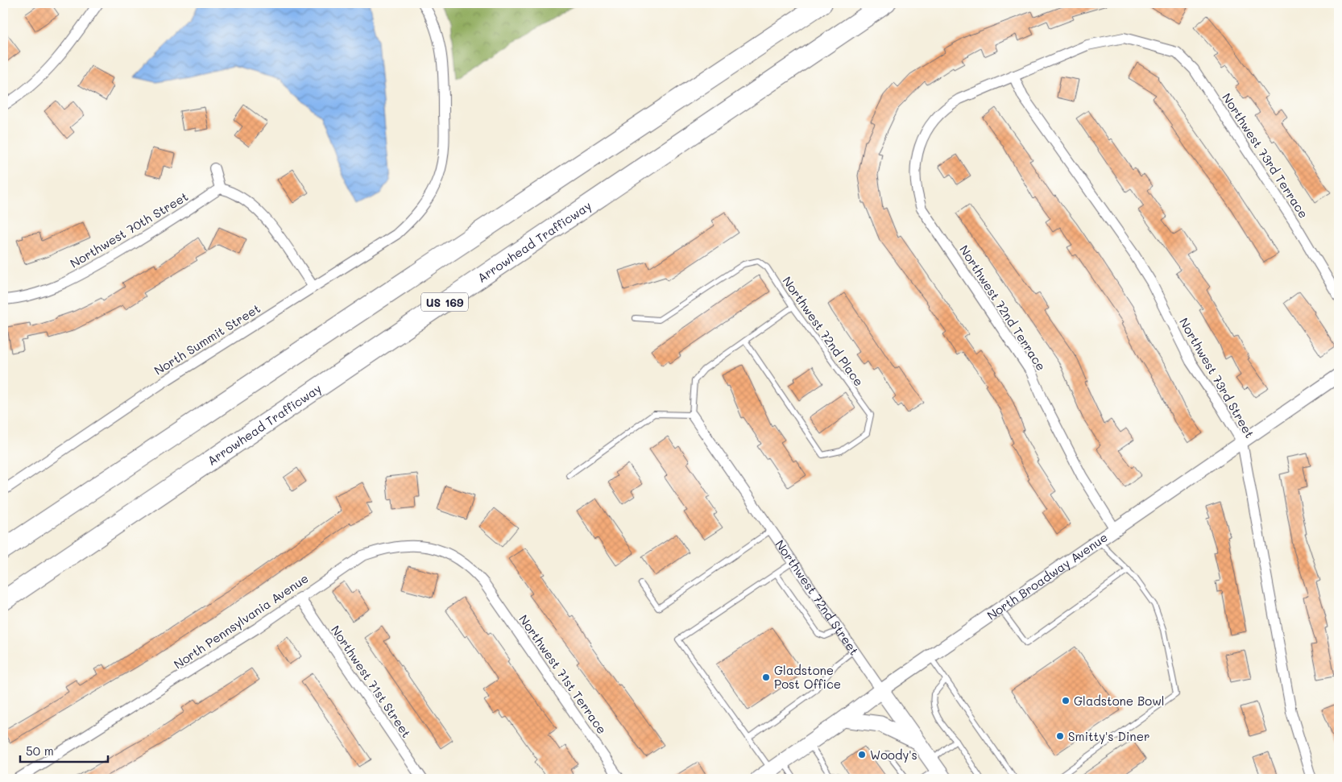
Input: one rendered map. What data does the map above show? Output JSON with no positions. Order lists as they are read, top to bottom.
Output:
{
  "streets": {
    "highway": ["Arrowhead Trafficway", "US 169"],
    "main road": ["North Broadway Avenue", "Northwest 72nd Street"],
    "street": [
      "Northwest 73rd Terrace",
      "Northwest 70th Street",
      "Northwest 72nd Terrace",
      "North Summit Street",
      "Northwest 73rd Street",
      "North Pennsylvania Avenue",
      "Northwest 71st Terrace",
      "Northwest 71st Street"
    ],
    "lane": ["Northwest 72nd Place"]
  },
  "crossings": [
    ["Northwest 73rd Terrace", "Northwest 72nd Terrace"],
    ["Northwest 73rd Terrace", "Northwest 73rd Street"],
    ["Northwest 72nd Terrace", "Northwest 73rd Street"],
    ["Northwest 72nd Terrace", "North Broadway Avenue"],
    ["Northwest 73rd Street", "North Broadway Avenue"],
    ["North Broadway Avenue", "Northwest 72nd Street"],
    ["North Pennsylvania Avenue", "Northwest 71st Terrace"],
    ["North Pennsylvania Avenue", "Northwest 71st Street"]
  ],
  "places": [
    "Gladstone Post Office",
    "Gladstone Bowl",
    "Smitty's Diner",
    "Woody's"
  ],
  "scale_bar": "50 m"
}
